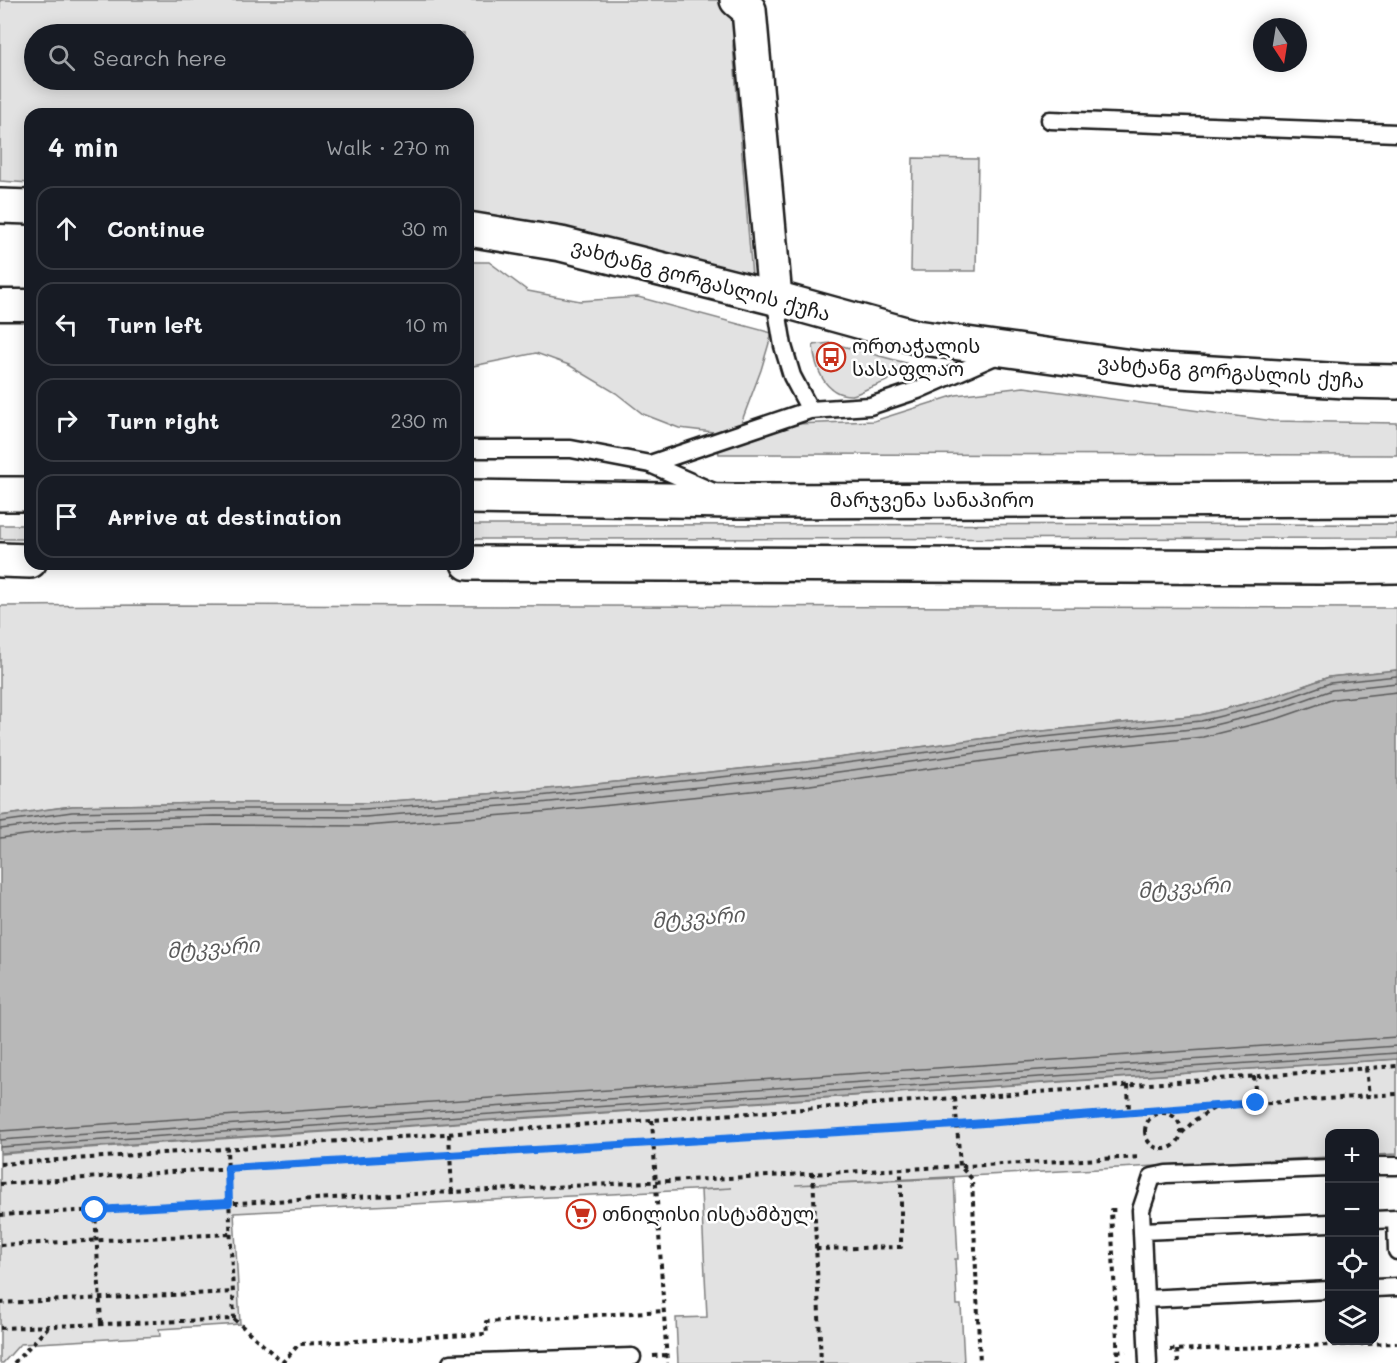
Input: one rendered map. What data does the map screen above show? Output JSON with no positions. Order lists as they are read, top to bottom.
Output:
{
  "streets": {
    "main road": ["ვახტანგ გორგასლის ქუჩა", "მარჯვენა სანაპირო"]
  },
  "water": ["მტკვარი"],
  "places": {
    "bus stop": ["ორთაჭალის სასაფლაო"],
    "supermarket": ["თნილისი ისტამბულ"]
  },
  "north": "bottom",
  "page": {
    "search": "Search here",
    "heading": ["4 min", "Walk · 270 m"],
    "list": [
      ["Continue", "30 m"],
      ["Turn left", "10 m"],
      ["Turn right", "230 m"],
      "Arrive at destination"
    ],
    "map_buttons": ["+", "−"]
  }
}
